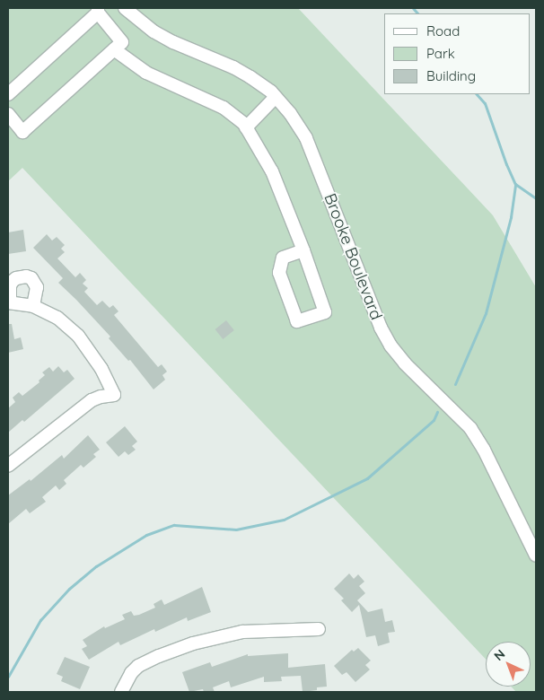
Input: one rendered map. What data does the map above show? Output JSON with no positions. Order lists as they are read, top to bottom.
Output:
{
  "streets": {
    "street": ["Brooke Boulevard"]
  },
  "legend": ["Road", "Park", "Building"],
  "north": "top left"
}
